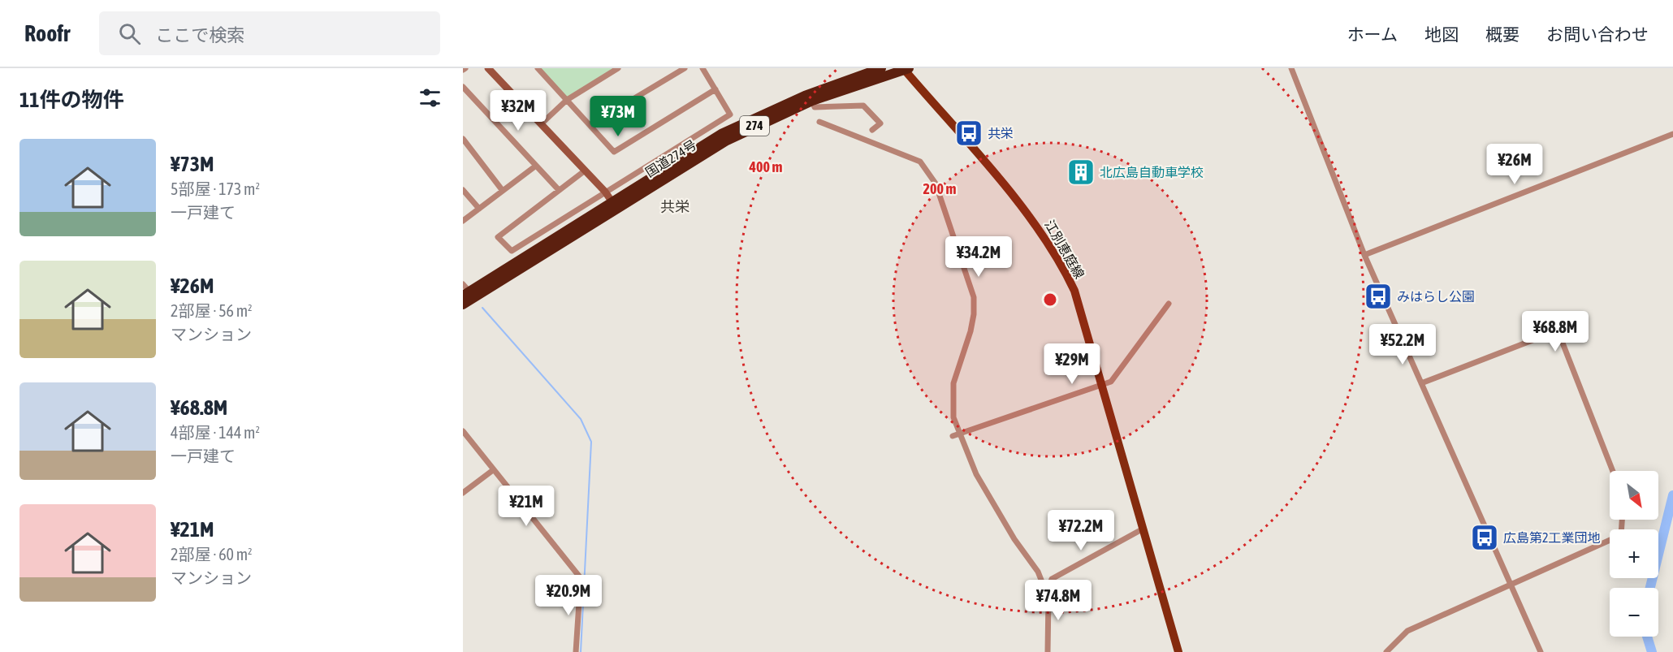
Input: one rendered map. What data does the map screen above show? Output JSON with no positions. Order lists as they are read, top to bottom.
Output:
{
  "streets": {
    "highway": ["274", "国道274号"],
    "main road": ["江別恵庭線"]
  },
  "crossings": [
    ["国道274号", "江別恵庭線"]
  ],
  "districts": ["共栄"],
  "places": {
    "bus stop": ["共栄", "みはらし公園", "広島第2工業団地"],
    "building": ["北広島自動車学校"]
  },
  "north": "bottom right",
  "page": {
    "header": "Roofr",
    "search": "ここで検索",
    "nav": [
      "ホーム",
      "地図",
      "概要",
      "お問い合わせ"
    ],
    "heading": "11件の物件",
    "price": [
      "¥32M",
      "¥73M",
      "¥26M",
      "¥34.2M",
      "¥68.8M",
      "¥52.2M",
      "¥29M",
      "¥21M",
      "¥72.2M",
      "¥20.9M",
      "¥74.8M"
    ],
    "list": [
      {
        "name": "¥73M",
        "note": "5部屋 · 173 m² · 一戸建て"
      },
      {
        "name": "¥26M",
        "note": "2部屋 · 56 m² · マンション"
      },
      {
        "name": "¥68.8M",
        "note": "4部屋 · 144 m² · 一戸建て"
      },
      {
        "name": "¥21M",
        "note": "2部屋 · 60 m² · マンション"
      }
    ],
    "map_buttons": ["+", "−"]
  },
  "rings": ["400 m", "200 m"]
}
